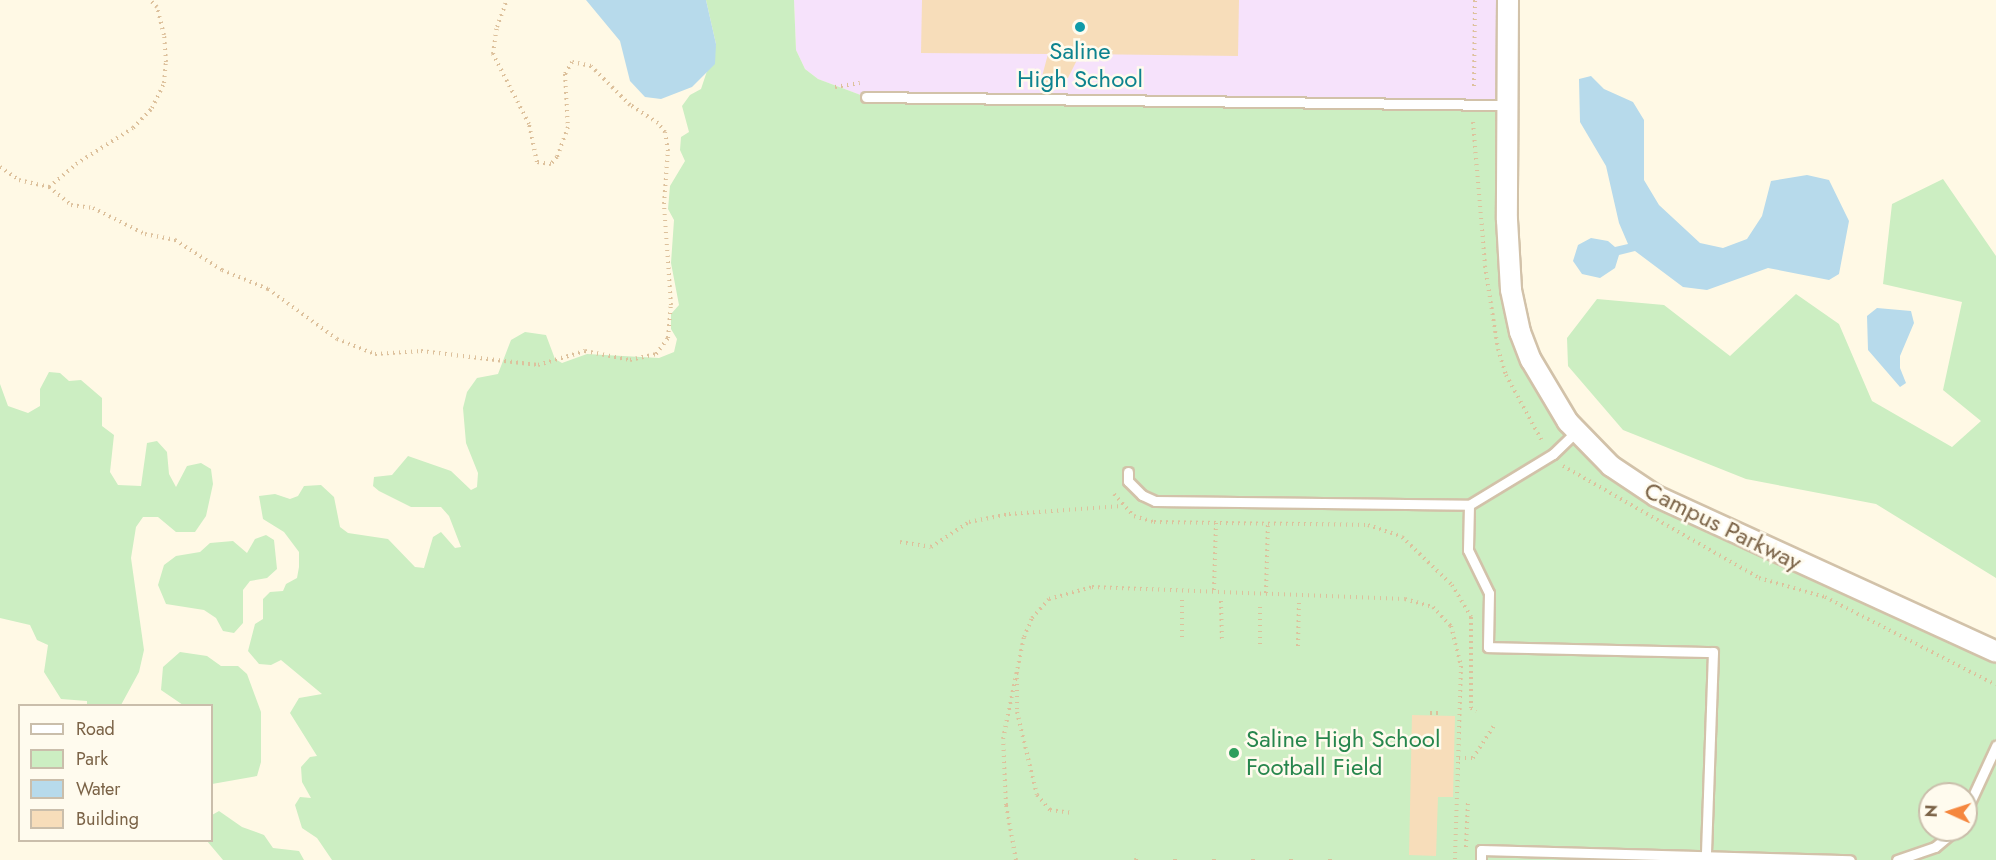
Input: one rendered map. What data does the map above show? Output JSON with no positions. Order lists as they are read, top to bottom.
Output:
{
  "streets": {
    "street": ["Campus Parkway"]
  },
  "places": ["Saline High School", "Saline High School Football Field"],
  "legend": [
    "Road",
    "Park",
    "Water",
    "Building"
  ],
  "north": "left"
}
